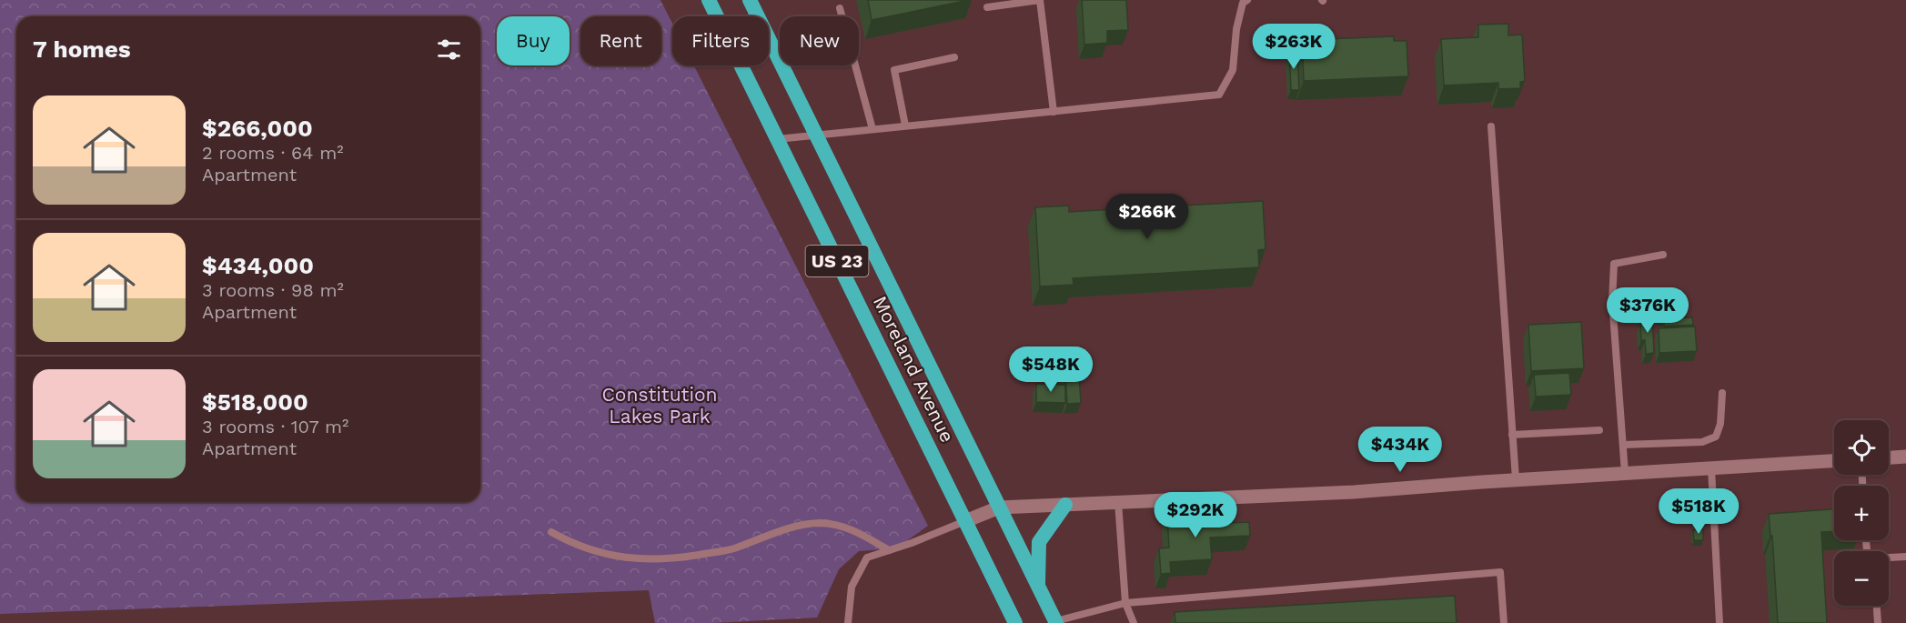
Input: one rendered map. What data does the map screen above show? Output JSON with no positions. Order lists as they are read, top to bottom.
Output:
{
  "streets": {
    "highway": ["US 23", "Moreland Avenue"]
  },
  "crossings": [
    ["US 23", "Moreland Avenue"]
  ],
  "parks": ["Constitution Lakes Park"],
  "page": {
    "chip": [
      "Buy",
      "Rent",
      "Filters",
      "New"
    ],
    "heading": "7 homes",
    "price": [
      "$263K",
      "$266K",
      "$376K",
      "$548K",
      "$434K",
      "$518K",
      "$292K"
    ],
    "list": [
      {
        "name": "$266,000",
        "note": "2 rooms · 64 m² · Apartment"
      },
      {
        "name": "$434,000",
        "note": "3 rooms · 98 m² · Apartment"
      },
      {
        "name": "$518,000",
        "note": "3 rooms · 107 m² · Apartment"
      }
    ],
    "map_buttons": ["+", "−"]
  }
}
